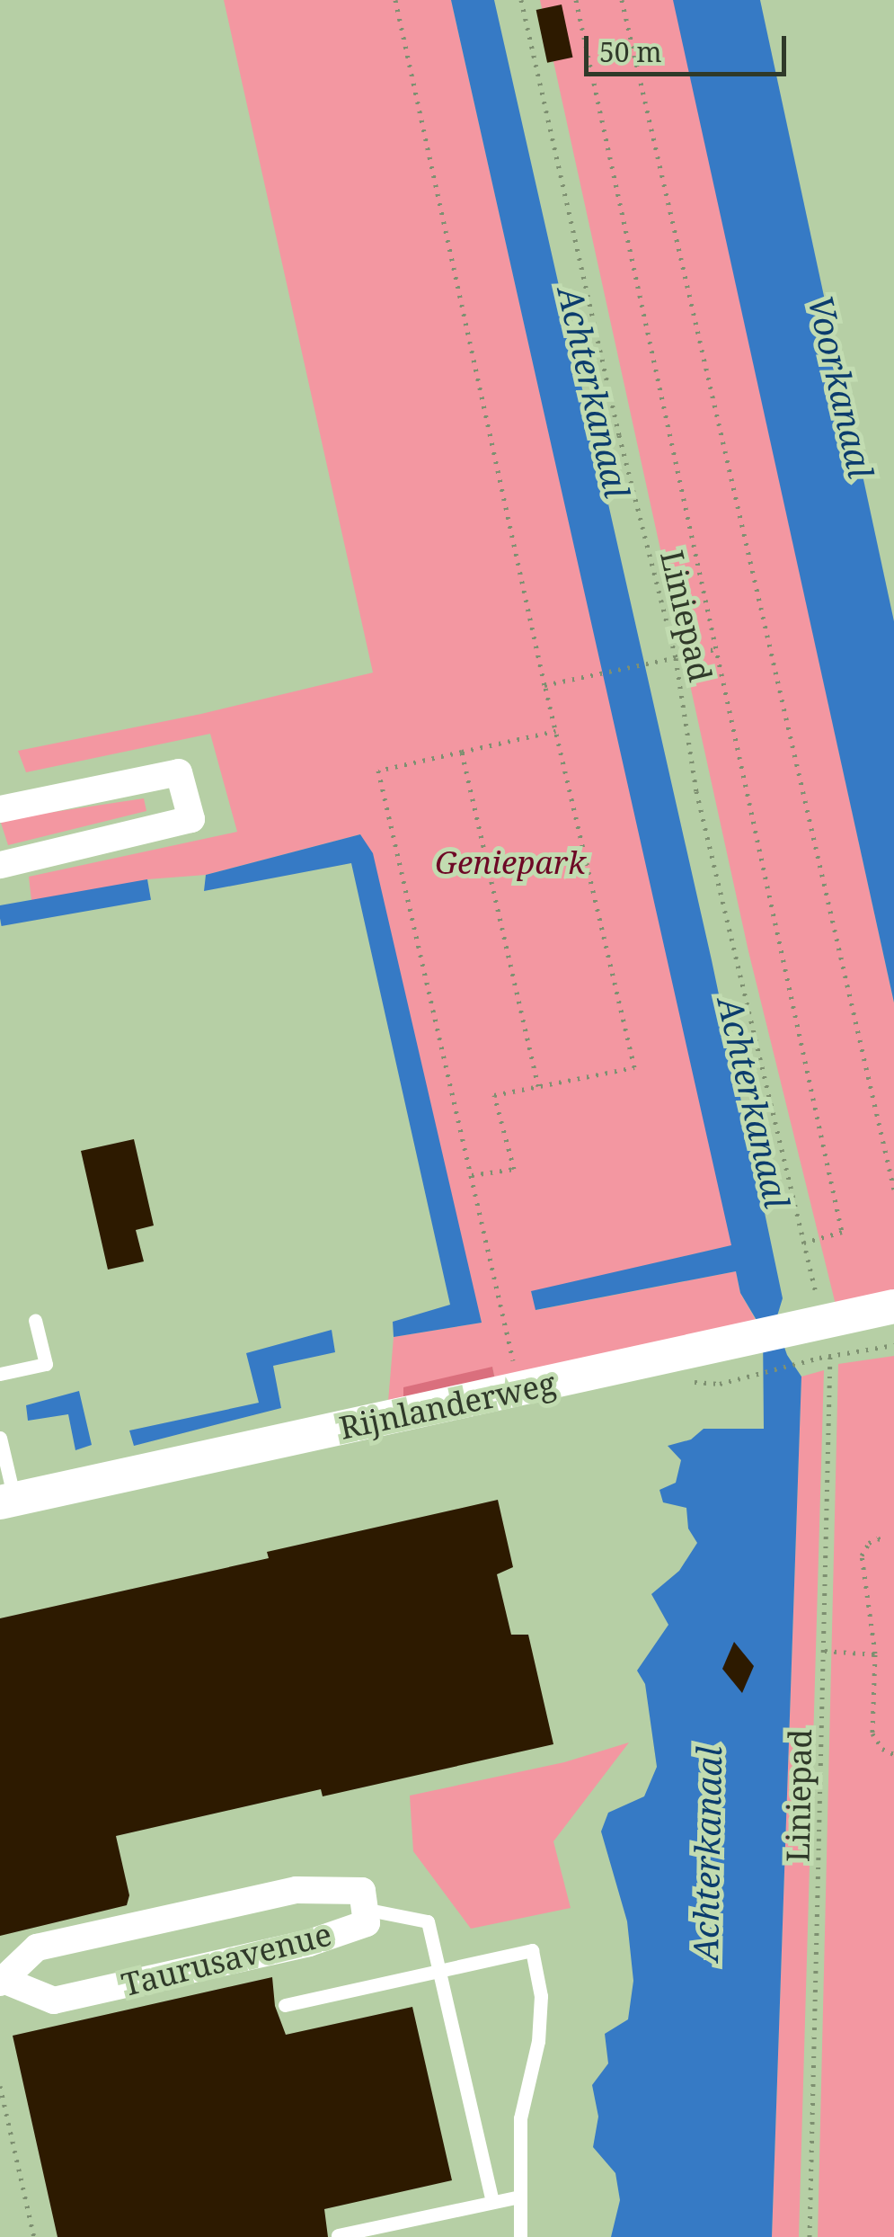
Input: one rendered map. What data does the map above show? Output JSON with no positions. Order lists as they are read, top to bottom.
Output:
{
  "streets": {
    "street": ["Rijnlanderweg", "Taurusavenue"],
    "path": ["Liniepad"]
  },
  "water": ["Voorkanaal", "Achterkanaal"],
  "parks": ["Geniepark"],
  "scale_bar": "50 m"
}
